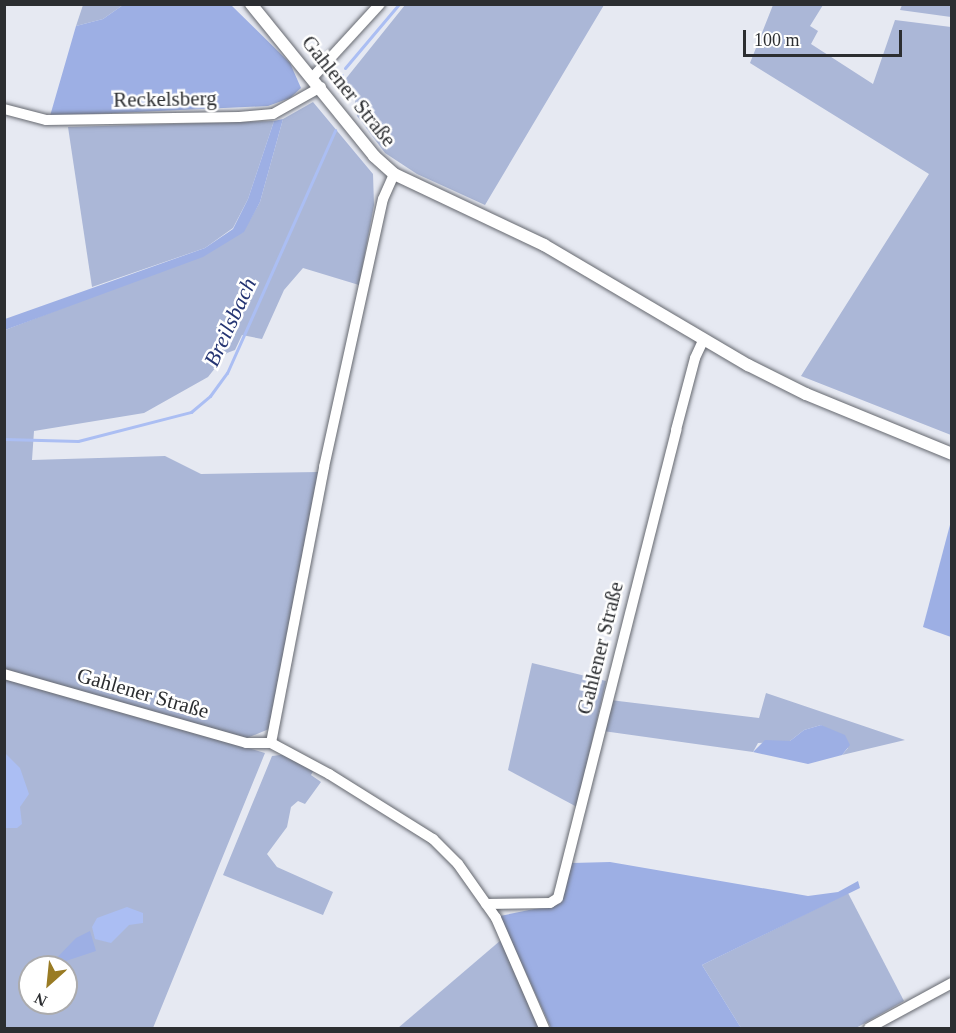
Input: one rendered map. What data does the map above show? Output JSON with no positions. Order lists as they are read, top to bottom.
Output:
{
  "streets": {
    "street": ["Gahlener Straße", "Reckelsberg"]
  },
  "crossings": [
    ["Gahlener Straße", "Reckelsberg"]
  ],
  "water": ["Breilsbach"],
  "scale_bar": "100 m",
  "north": "bottom left"
}
